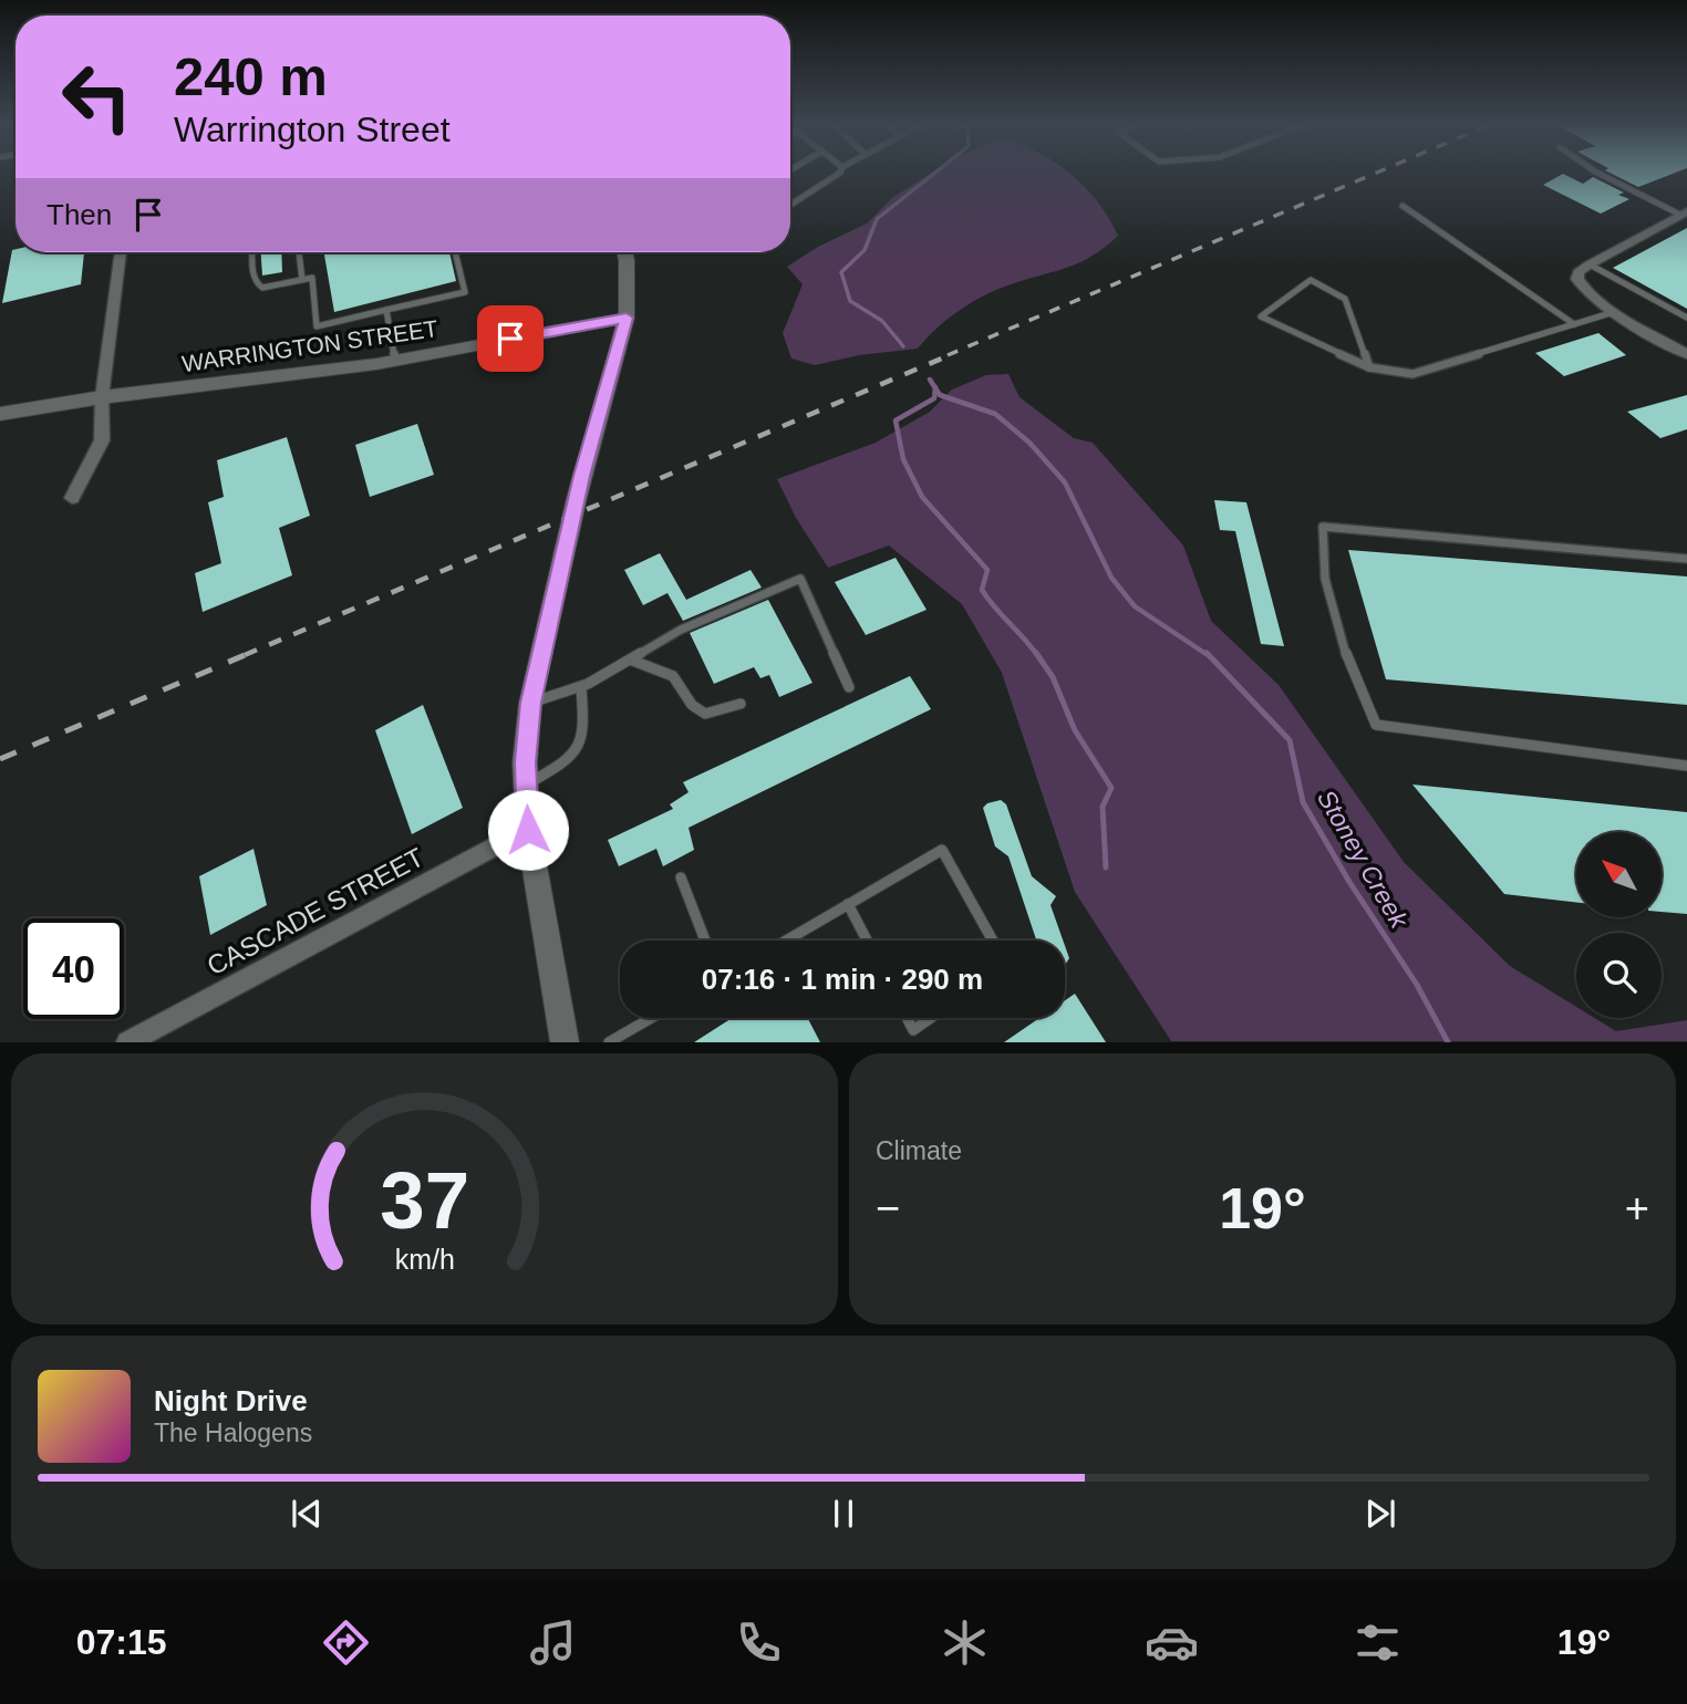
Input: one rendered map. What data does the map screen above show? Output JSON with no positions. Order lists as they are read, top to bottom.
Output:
{
  "streets": {
    "street": ["WARRINGTON STREET", "CASCADE STREET"]
  },
  "water": ["Stoney Creek"],
  "north": "top left",
  "page": {
    "turn": ["240 m", "Warrington Street"],
    "then": "Then",
    "limit": "40",
    "trip": "07:16 · 1 min · 290 m",
    "tile": "Climate",
    "heat": ["−", "19°", "+"],
    "song": ["Night Drive", "The Halogens"],
    "tabs": ["07:15", "19°"],
    "gauge": ["37", "km/h"]
  }
}
